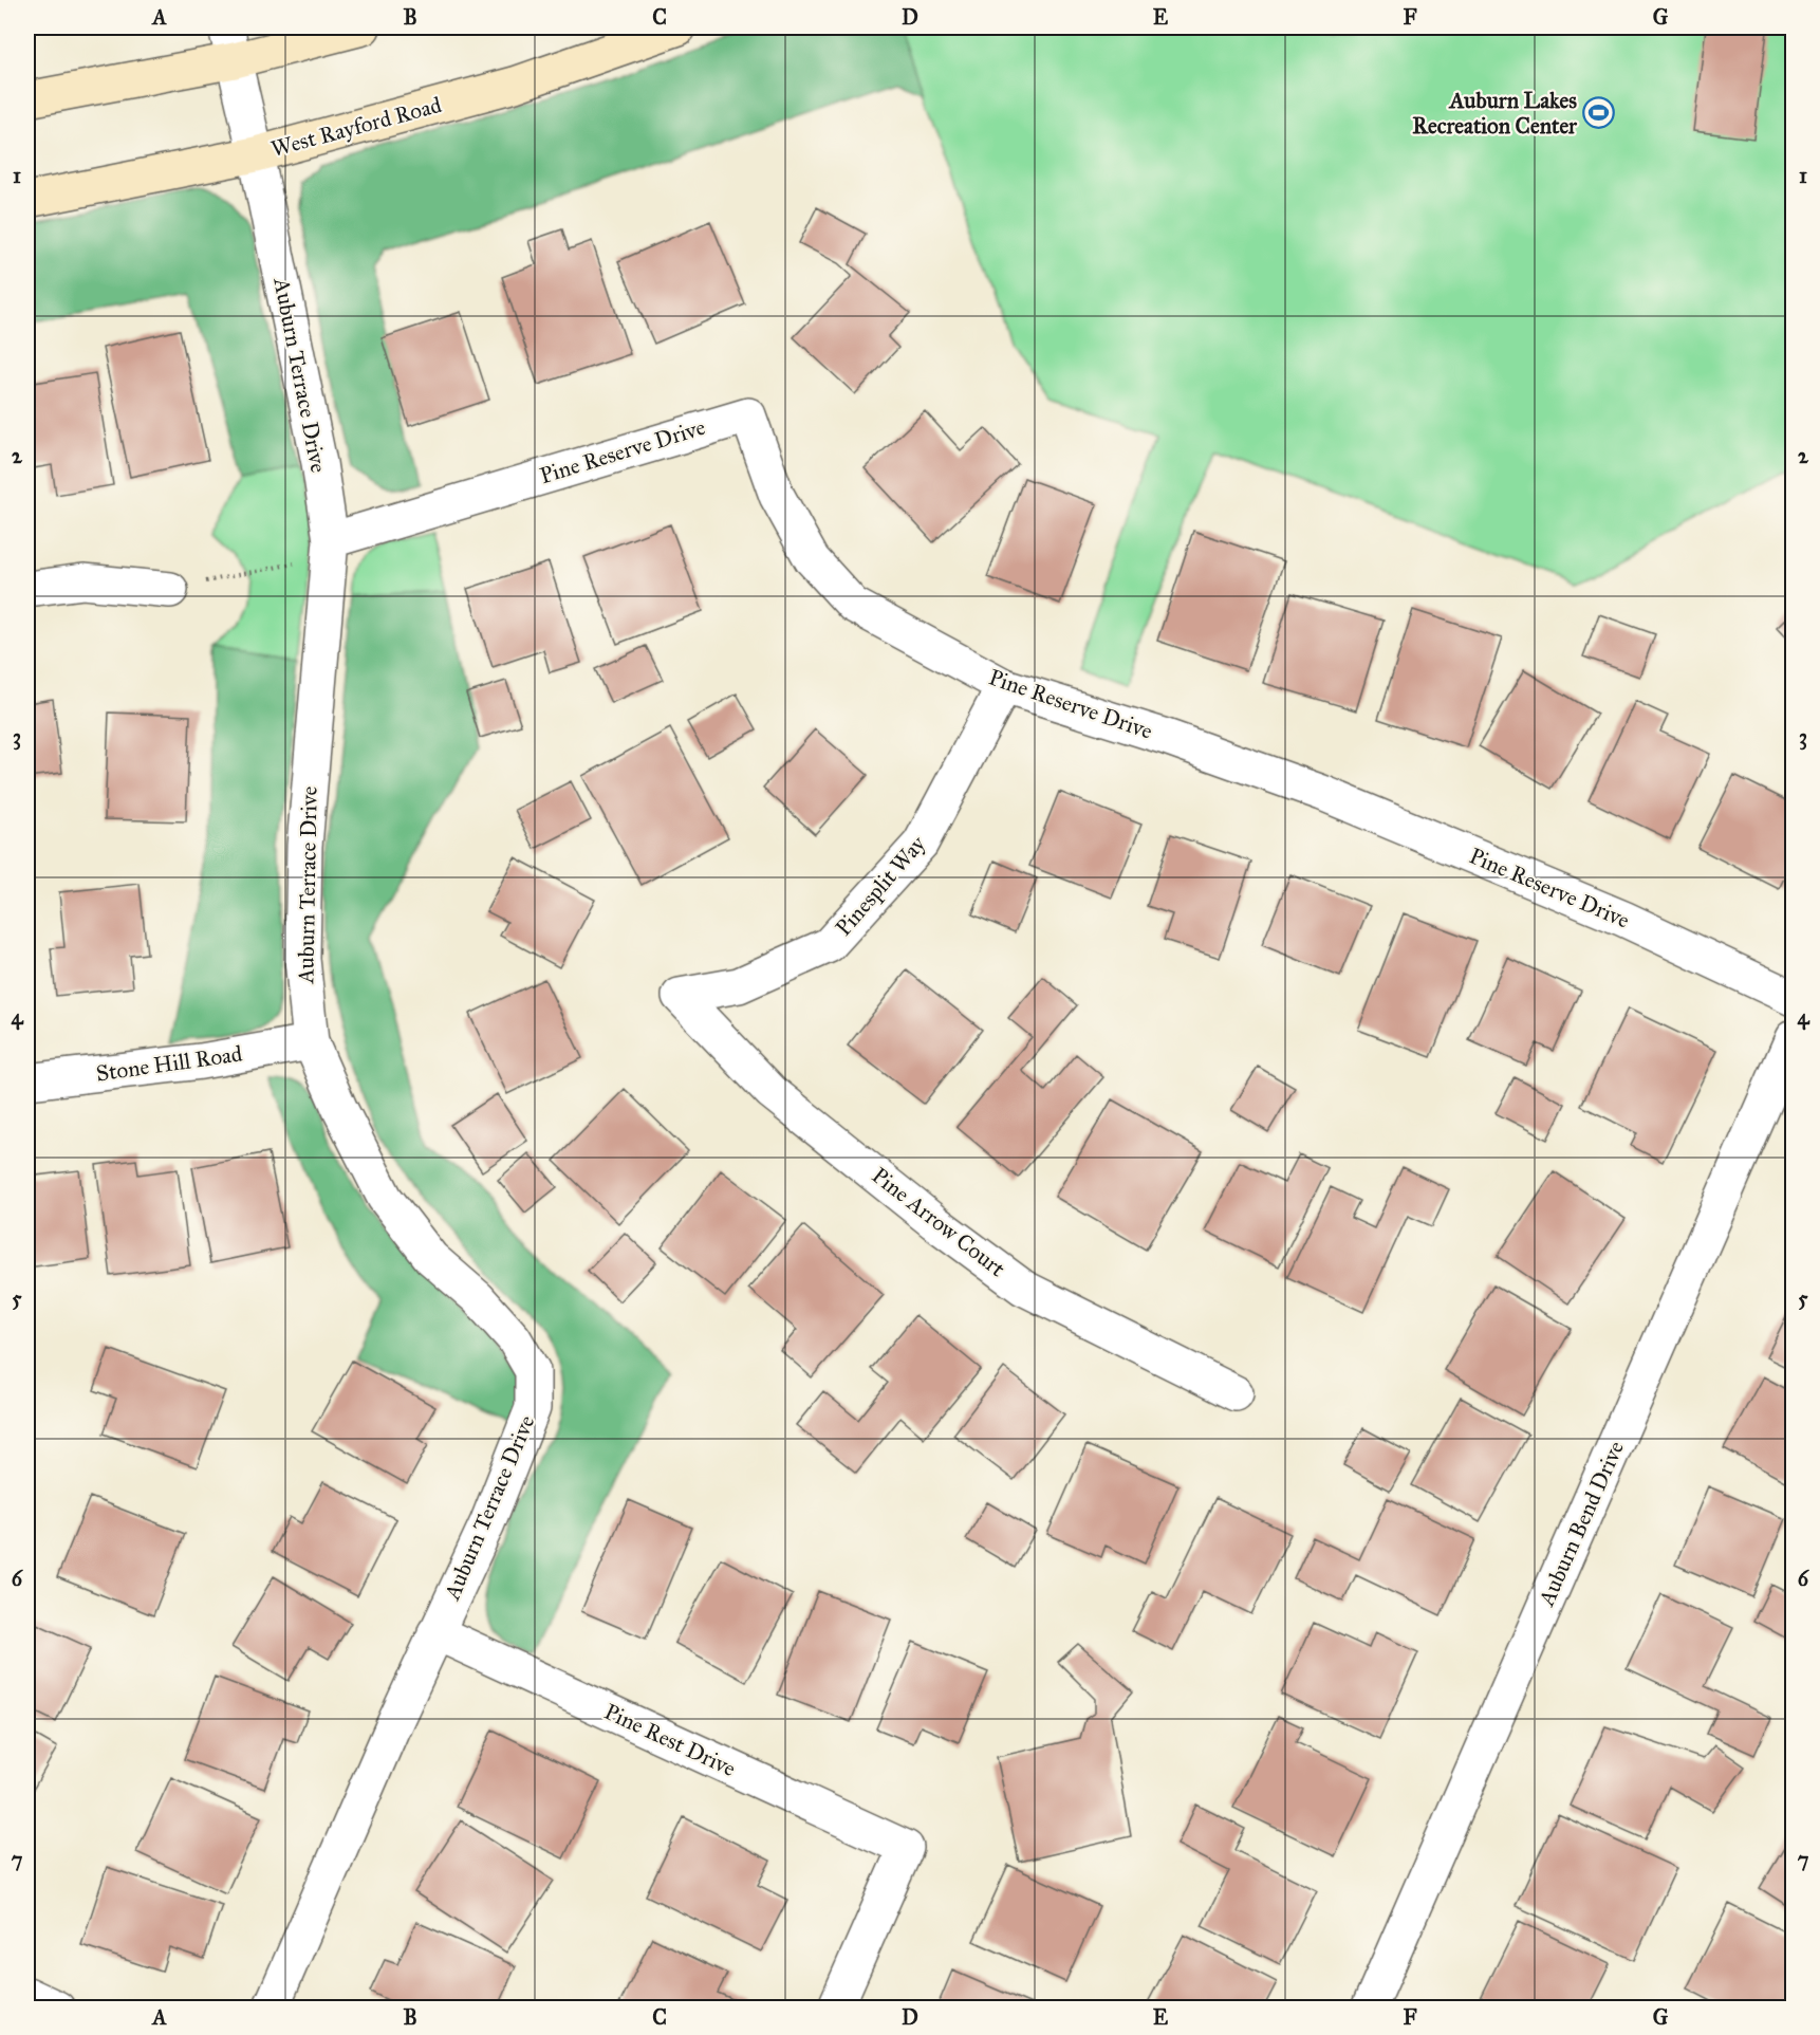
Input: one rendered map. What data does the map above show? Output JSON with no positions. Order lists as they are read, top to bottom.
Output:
{
  "streets": {
    "main road": ["West Rayford Road"],
    "street": [
      "Auburn Terrace Drive",
      "Pine Reserve Drive",
      "Pinesplit Way",
      "Stone Hill Road",
      "Pine Arrow Court",
      "Auburn Bend Drive",
      "Pine Rest Drive"
    ]
  },
  "crossings": [
    ["West Rayford Road", "Auburn Terrace Drive"],
    ["Auburn Terrace Drive", "Pine Reserve Drive"],
    ["Auburn Terrace Drive", "Stone Hill Road"],
    ["Auburn Terrace Drive", "Pine Rest Drive"],
    ["Pine Reserve Drive", "Pinesplit Way"],
    ["Pinesplit Way", "Pine Arrow Court"]
  ],
  "places": {
    "sports": ["Auburn Lakes Recreation Center"]
  },
  "grid": {
    "columns": [
      "A",
      "B",
      "C",
      "D",
      "E",
      "F",
      "G"
    ],
    "rows": [
      "1",
      "2",
      "3",
      "4",
      "5",
      "6",
      "7"
    ]
  }
}
